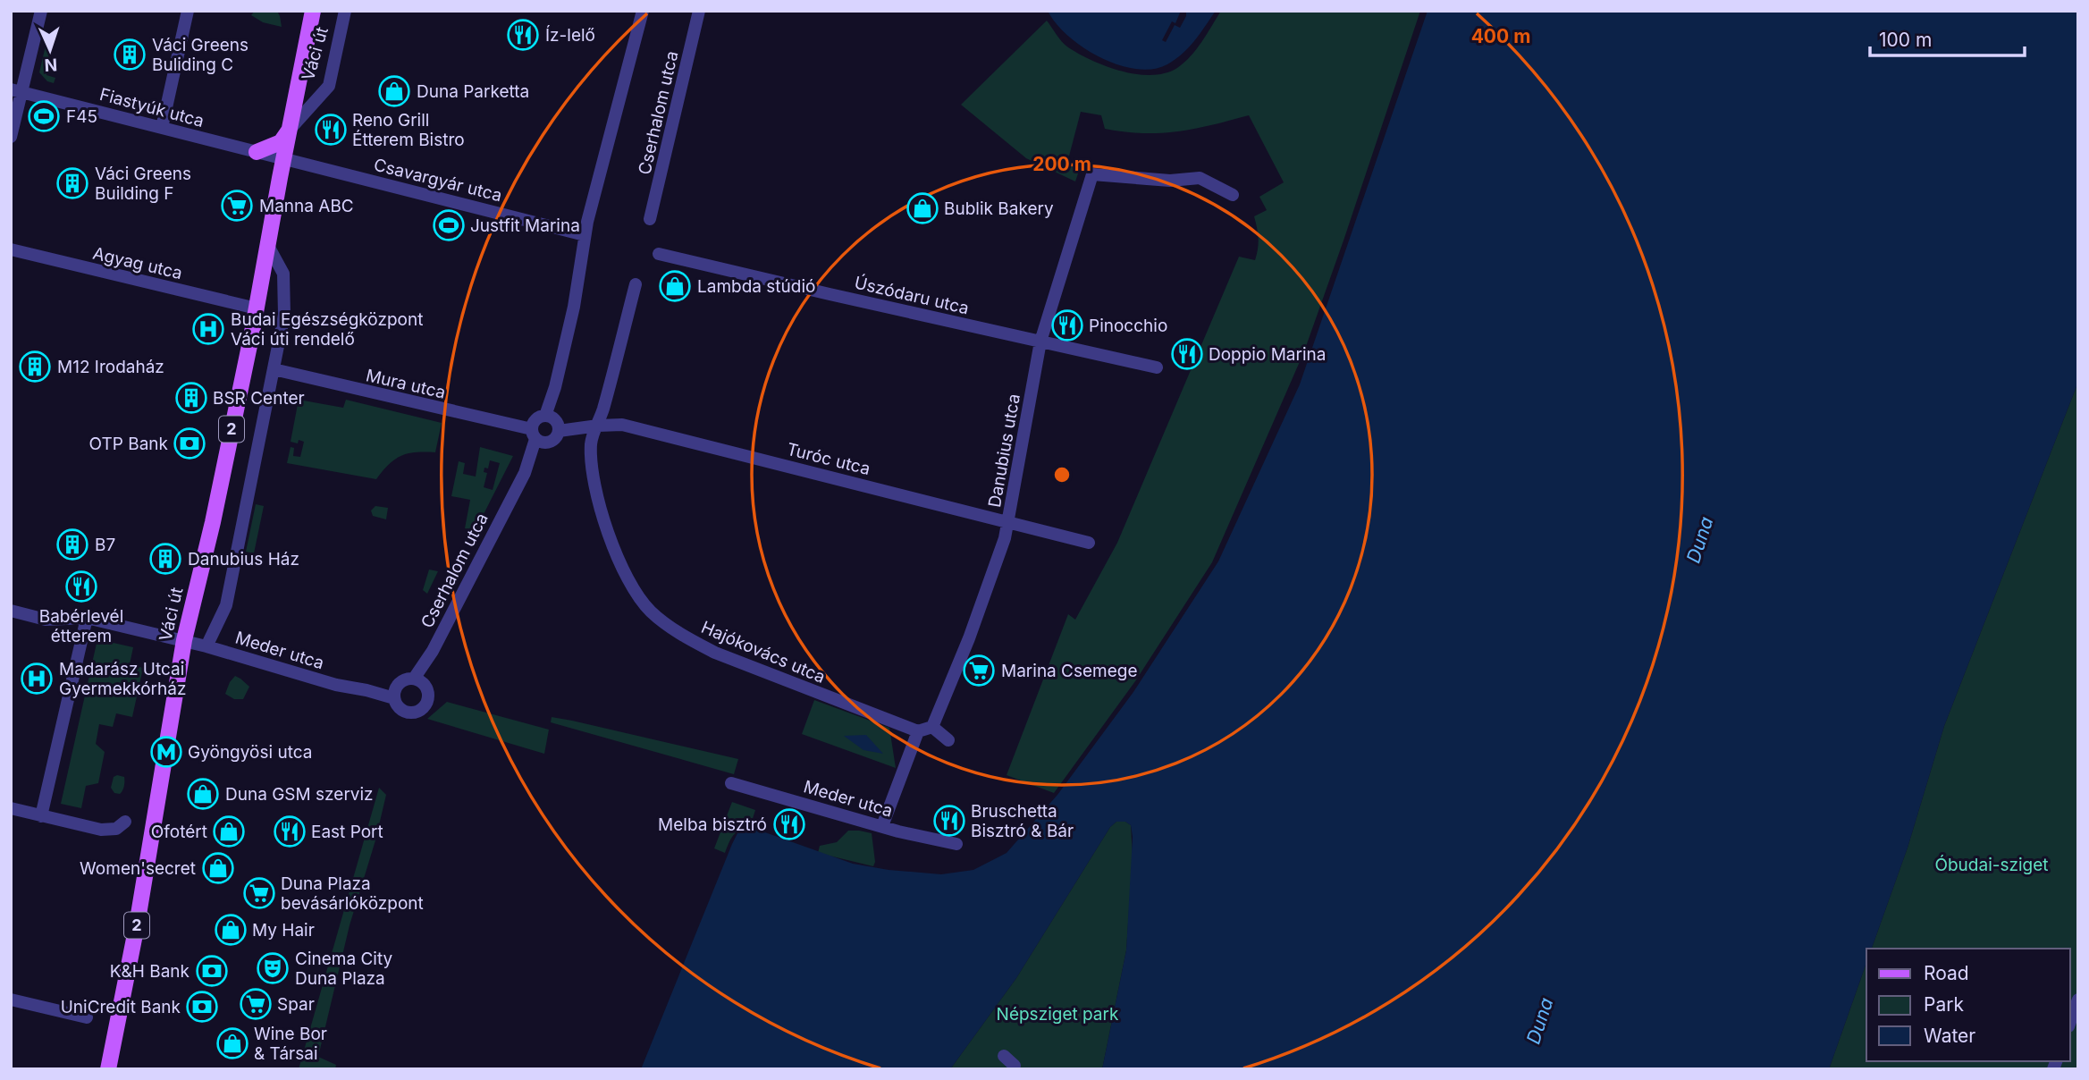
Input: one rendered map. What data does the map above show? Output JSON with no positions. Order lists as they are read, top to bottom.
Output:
{
  "streets": {
    "main road": ["Váci út", "2"],
    "street": [
      "Fiastyúk utca",
      "Cserhalom utca",
      "Csavargyár utca",
      "Agyag utca",
      "Úszódaru utca",
      "Mura utca",
      "Danubius utca",
      "Turóc utca",
      "Meder utca",
      "Hajókovács utca"
    ]
  },
  "crossings": [
    ["Váci út", "Fiastyúk utca"],
    ["Váci út", "Csavargyár utca"],
    ["Váci út", "Agyag utca"],
    ["Váci út", "Meder utca"],
    ["Fiastyúk utca", "Csavargyár utca"],
    ["Cserhalom utca", "Mura utca"],
    ["Cserhalom utca", "Meder utca"],
    ["Úszódaru utca", "Danubius utca"],
    ["Danubius utca", "Turóc utca"],
    ["Turóc utca", "Hajókovács utca"]
  ],
  "water": ["Duna"],
  "parks": ["Óbudai-sziget", "Népsziget park"],
  "places": {
    "restaurant": [
      "Íz-lelő",
      "Reno Grill Étterem Bistro",
      "Pinocchio",
      "Doppio Marina",
      "Babérlevél étterem",
      "Bruschetta Bisztró & Bár",
      "Melba bisztró",
      "East Port"
    ],
    "building": [
      "Váci Greens Buliding C",
      "Váci Greens Building F",
      "M12 Irodaház",
      "BSR Center",
      "B7",
      "Danubius Ház"
    ],
    "shop": [
      "Duna Parketta",
      "Bublik Bakery",
      "Lambda stúdió",
      "Duna GSM szerviz",
      "Ofotért",
      "Women'secret",
      "My Hair",
      "Wine Bor & Társai"
    ],
    "sports": ["F45", "Justfit Marina"],
    "supermarket": [
      "Manna ABC",
      "Marina Csemege",
      "Duna Plaza bevásárlóközpont",
      "Spar"
    ],
    "hospital": ["Budai Egészségközpont Váci úti rendelő", "Madarász Utcai Gyermekkórház"],
    "bank": ["OTP Bank", "K&H Bank", "UniCredit Bank"],
    "metro station": ["Gyöngyösi utca"],
    "theatre": ["Cinema City Duna Plaza"]
  },
  "legend": ["Road", "Park", "Water"],
  "scale_bar": "100 m",
  "north": "bottom",
  "rings": ["400 m", "200 m"]
}
